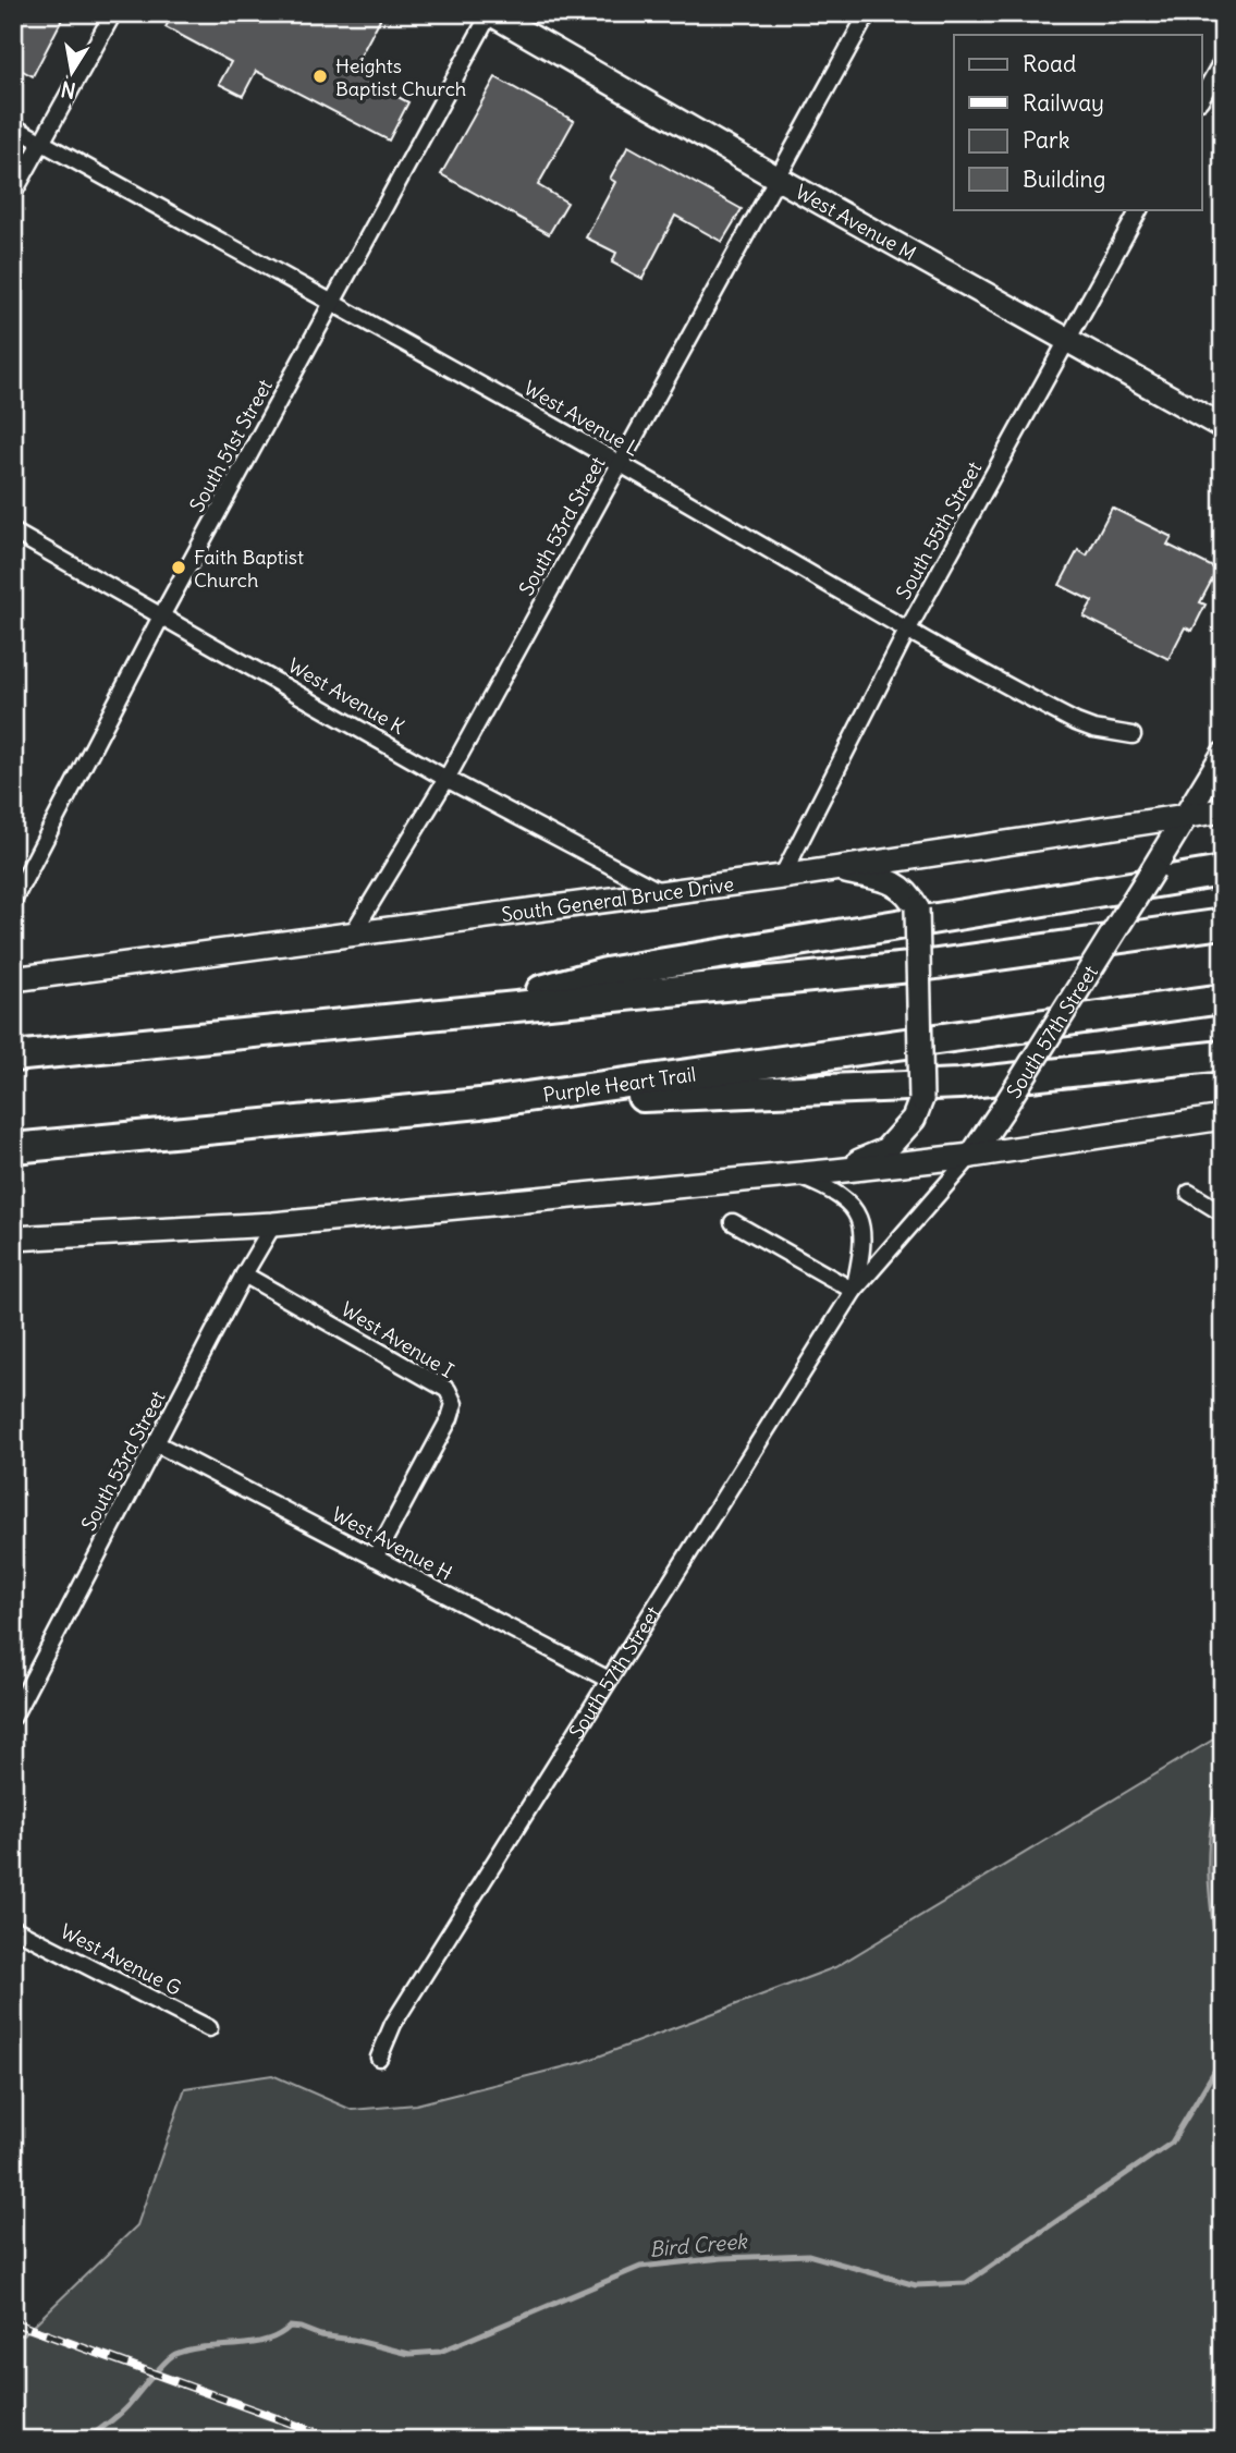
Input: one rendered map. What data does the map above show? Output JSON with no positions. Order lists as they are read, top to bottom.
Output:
{
  "streets": {
    "highway": ["Purple Heart Trail"],
    "main road": ["West Avenue M", "South General Bruce Drive", "South 57th Street"],
    "street": [
      "West Avenue L",
      "South 51st Street",
      "South 53rd Street",
      "South 55th Street",
      "West Avenue K",
      "West Avenue I",
      "West Avenue H",
      "West Avenue G"
    ]
  },
  "crossings": [
    ["West Avenue M", "South 51st Street"],
    ["West Avenue M", "South 53rd Street"],
    ["West Avenue M", "South 55th Street"],
    ["West Avenue L", "South 51st Street"],
    ["West Avenue L", "South 53rd Street"],
    ["West Avenue L", "South 55th Street"],
    ["South 51st Street", "West Avenue K"],
    ["South 53rd Street", "West Avenue K"],
    ["South 53rd Street", "South General Bruce Drive"],
    ["South 53rd Street", "West Avenue I"],
    ["South 53rd Street", "West Avenue H"],
    ["South 55th Street", "South General Bruce Drive"],
    ["West Avenue K", "South General Bruce Drive"],
    ["South General Bruce Drive", "South 57th Street"],
    ["South 57th Street", "West Avenue H"],
    ["West Avenue I", "West Avenue H"]
  ],
  "water": ["Bird Creek"],
  "places": ["Heights Baptist Church", "Faith Baptist Church"],
  "legend": [
    "Road",
    "Railway",
    "Park",
    "Building"
  ],
  "north": "bottom"
}
